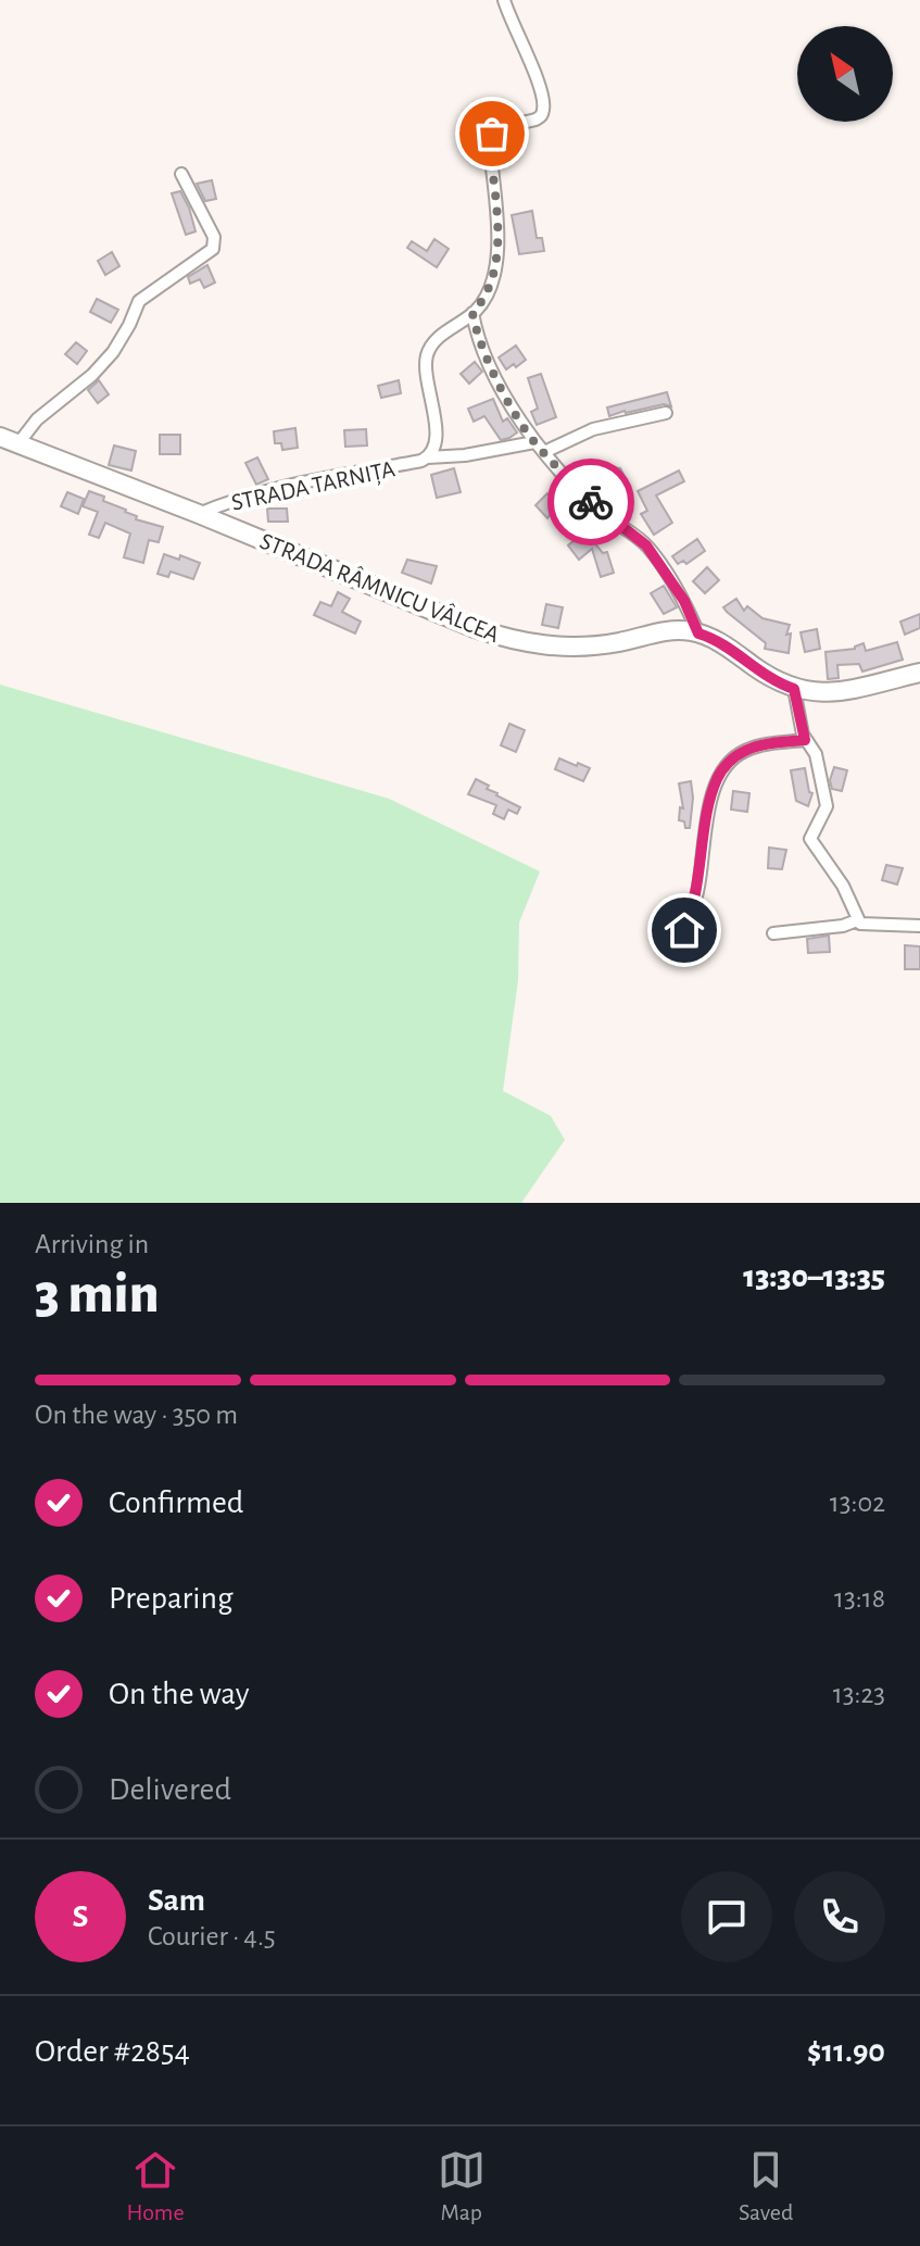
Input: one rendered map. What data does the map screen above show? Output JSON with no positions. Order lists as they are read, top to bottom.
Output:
{
  "streets": {
    "main road": ["STRADA RÂMNICU VÂLCEA"],
    "street": ["STRADA TARNIȚA"]
  },
  "crossings": [
    ["STRADA TARNIȚA", "STRADA RÂMNICU VÂLCEA"]
  ],
  "north": "top left",
  "page": {
    "heading": ["3 min", "Arriving in", "13:30–13:35"],
    "panel": [
      "Sam",
      "Courier · 4.5",
      "Order #2854",
      "$11.90"
    ],
    "bar": "On the way · 350 m",
    "list": [
      ["Confirmed", "13:02"],
      ["Preparing", "13:18"],
      ["On the way", "13:23"],
      "Delivered"
    ],
    "round": "S",
    "tabs": ["Home", "Map", "Saved"]
  }
}
